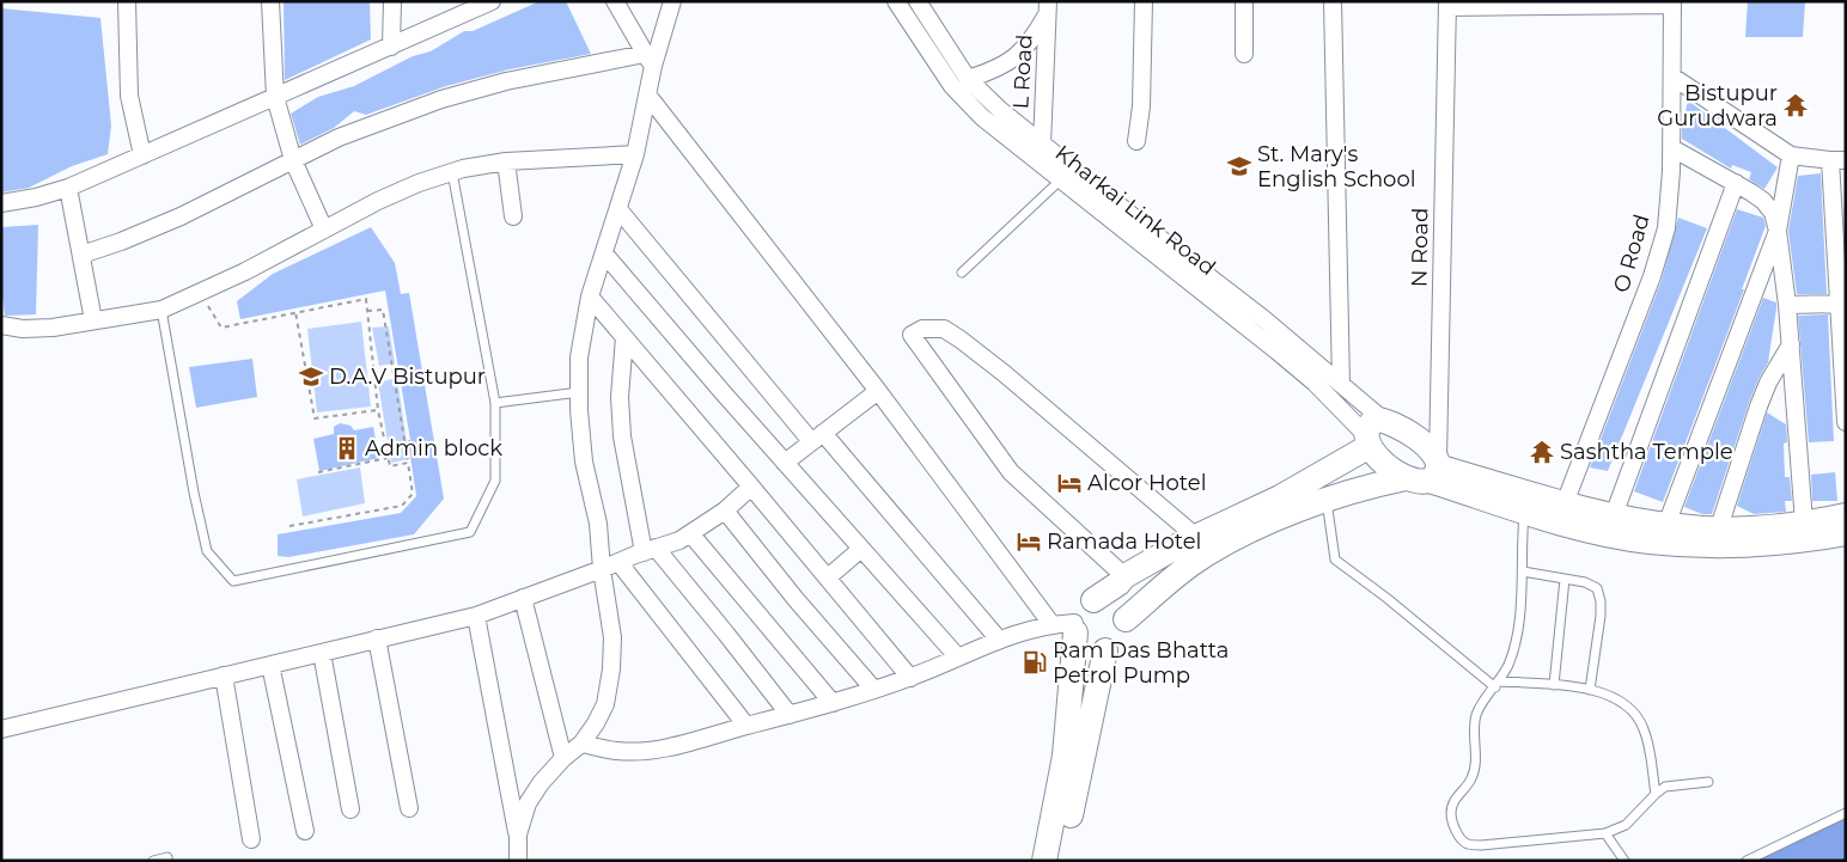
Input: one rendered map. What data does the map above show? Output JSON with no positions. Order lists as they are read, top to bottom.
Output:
{
  "streets": {
    "street": [
      "L Road",
      "Kharkai Link Road",
      "N Road",
      "O Road"
    ]
  },
  "places": {
    "temple": ["Bistupur Gurudwara", "Sashtha Temple"],
    "school or university": ["St. Mary's English School", "D.A.V Bistupur"],
    "building": ["Admin block"],
    "hotel": ["Alcor Hotel", "Ramada Hotel"],
    "fuel station": ["Ram Das Bhatta Petrol Pump"]
  }
}
